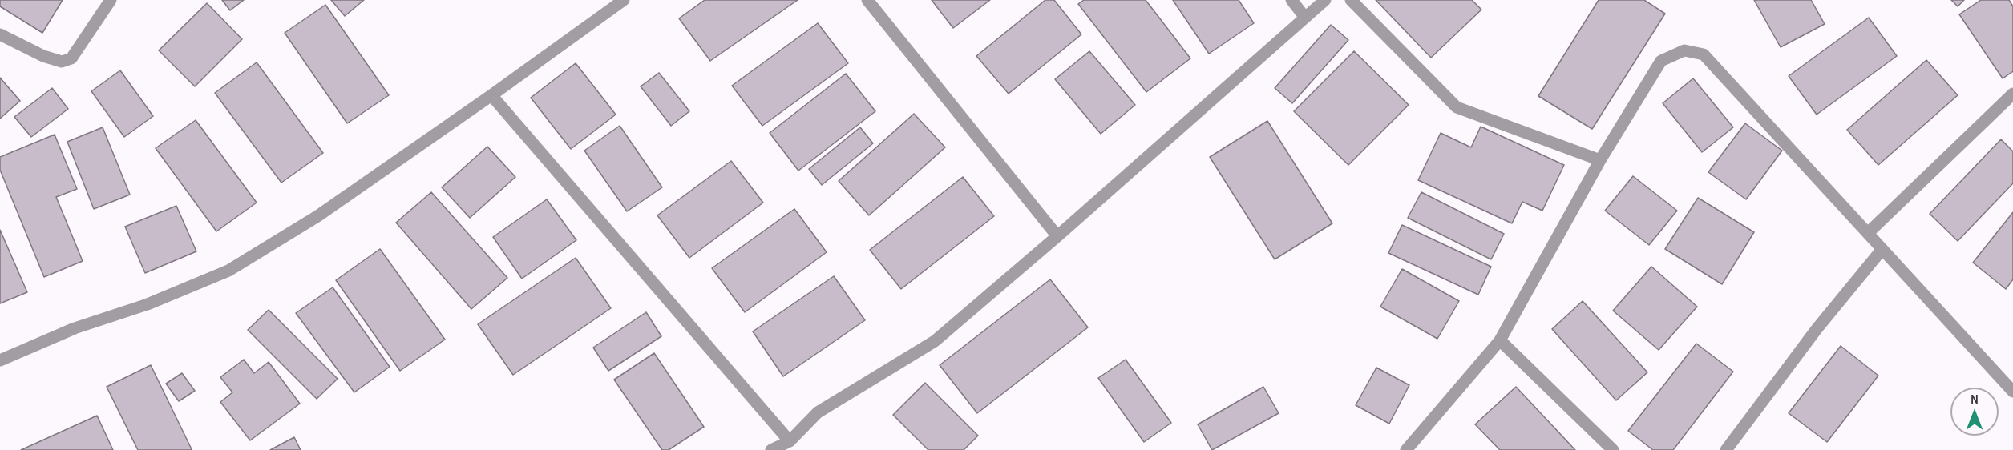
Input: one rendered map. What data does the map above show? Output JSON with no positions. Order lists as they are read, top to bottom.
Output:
{
  "north": "top"
}
